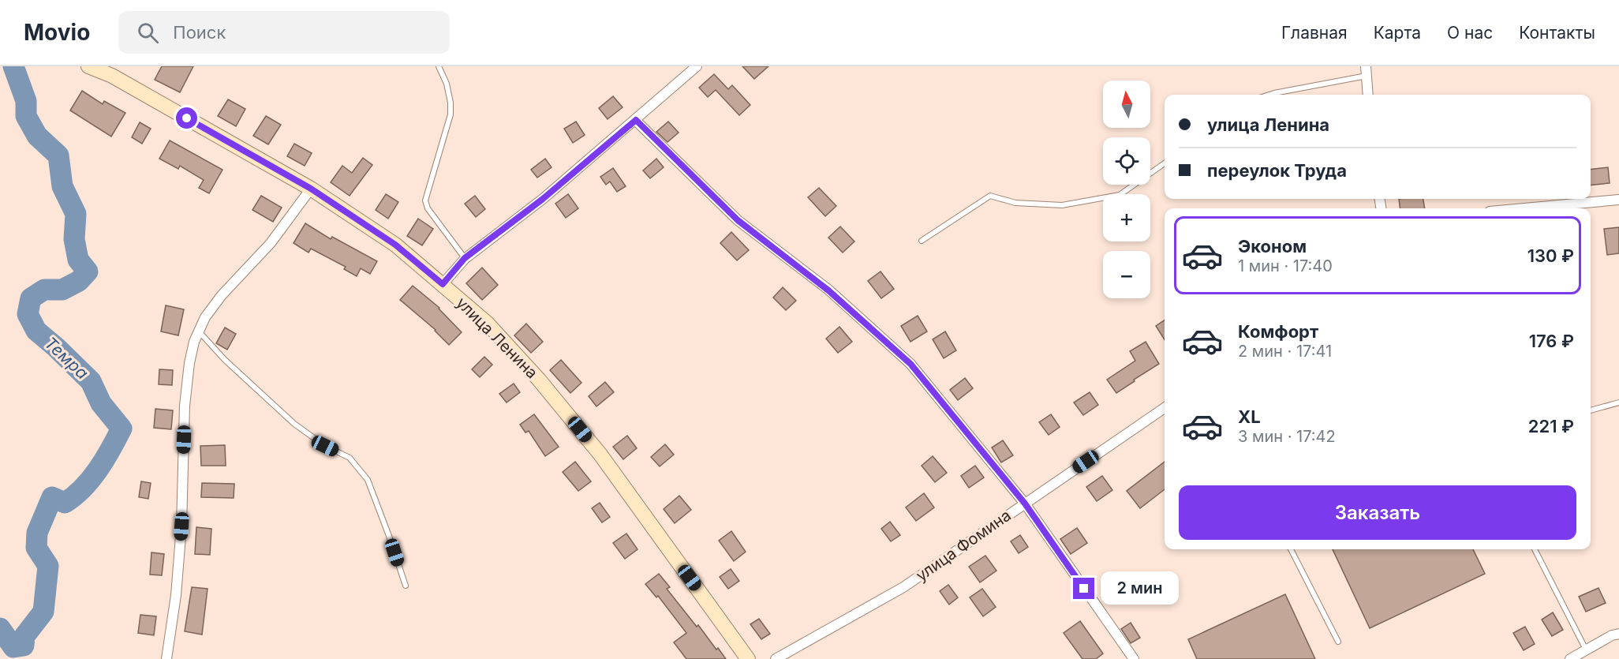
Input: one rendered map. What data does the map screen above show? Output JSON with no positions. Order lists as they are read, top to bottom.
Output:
{
  "streets": {
    "street": ["улица Ленина", "улица Фомина"]
  },
  "water": ["Темра"],
  "north": "top",
  "page": {
    "header": "Movio",
    "search": "Поиск",
    "nav": [
      "Главная",
      "Карта",
      "О нас",
      "Контакты"
    ],
    "map_buttons": ["+", "−"],
    "banner": ["улица Ленина", "переулок Труда"],
    "list": [
      {
        "name": "Эконом",
        "note": "1 мин · 17:40",
        "value": "130 ₽"
      },
      {
        "name": "Комфорт",
        "note": "2 мин · 17:41",
        "value": "176 ₽"
      },
      {
        "name": "XL",
        "note": "3 мин · 17:42",
        "value": "221 ₽"
      }
    ],
    "buttons": "Заказать",
    "bubble": "2 мин"
  }
}
